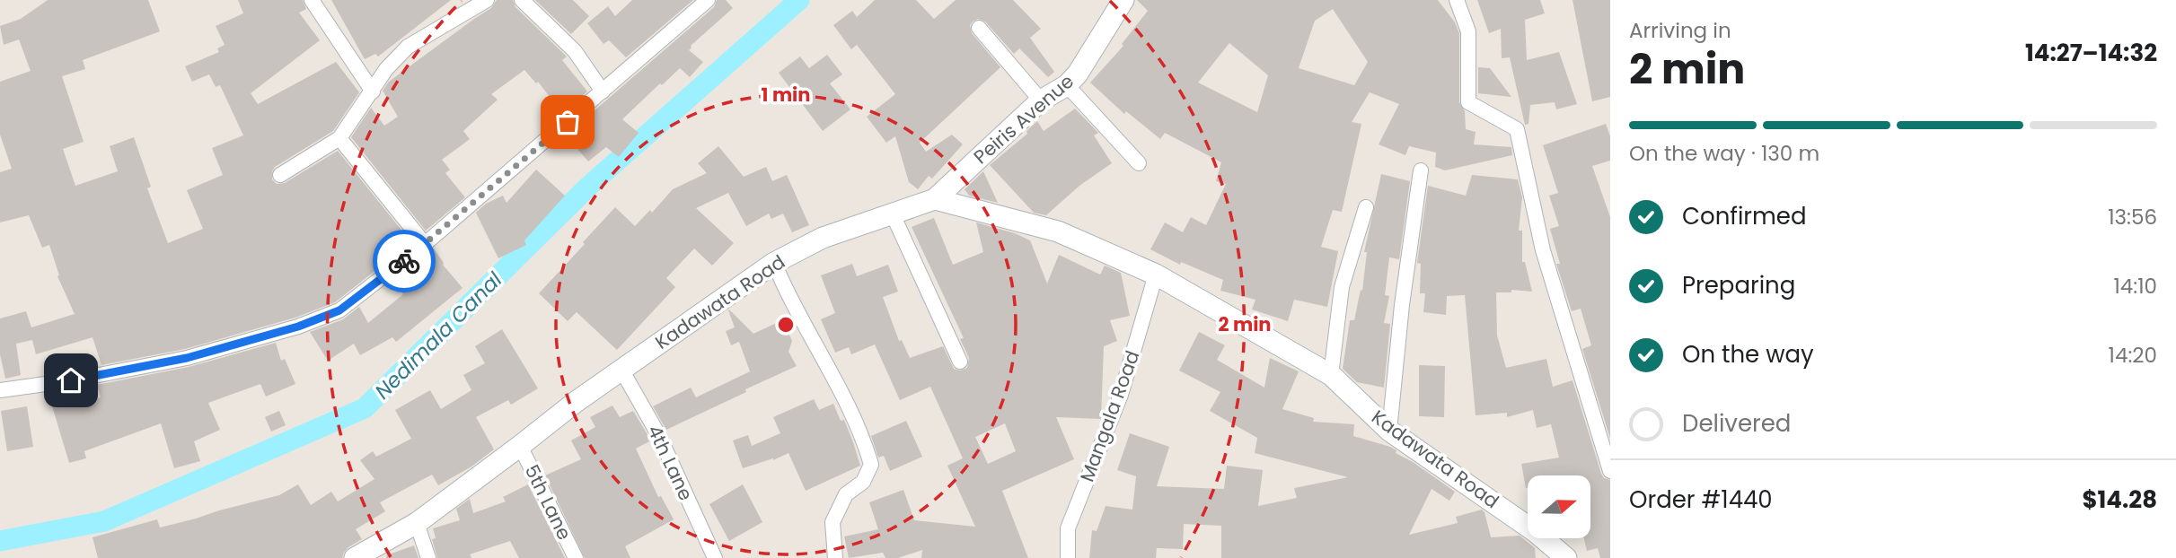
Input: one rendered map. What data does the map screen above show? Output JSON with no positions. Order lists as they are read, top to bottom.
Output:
{
  "streets": {
    "street": [
      "Peiris Avenue",
      "Kadawata Road",
      "Mangala Road",
      "4th Lane",
      "5th Lane"
    ]
  },
  "crossings": [
    ["Peiris Avenue", "Kadawata Road"],
    ["Kadawata Road", "Mangala Road"],
    ["Kadawata Road", "4th Lane"],
    ["Kadawata Road", "5th Lane"]
  ],
  "water": ["Nedimala Canal"],
  "north": "right",
  "page": {
    "heading": ["2 min", "Arriving in", "14:27–14:32"],
    "panel": ["Order #1440", "$14.28"],
    "bar": "On the way · 130 m",
    "list": [
      ["Confirmed", "13:56"],
      ["Preparing", "14:10"],
      ["On the way", "14:20"],
      "Delivered"
    ]
  },
  "rings": ["1 min", "2 min"]
}
